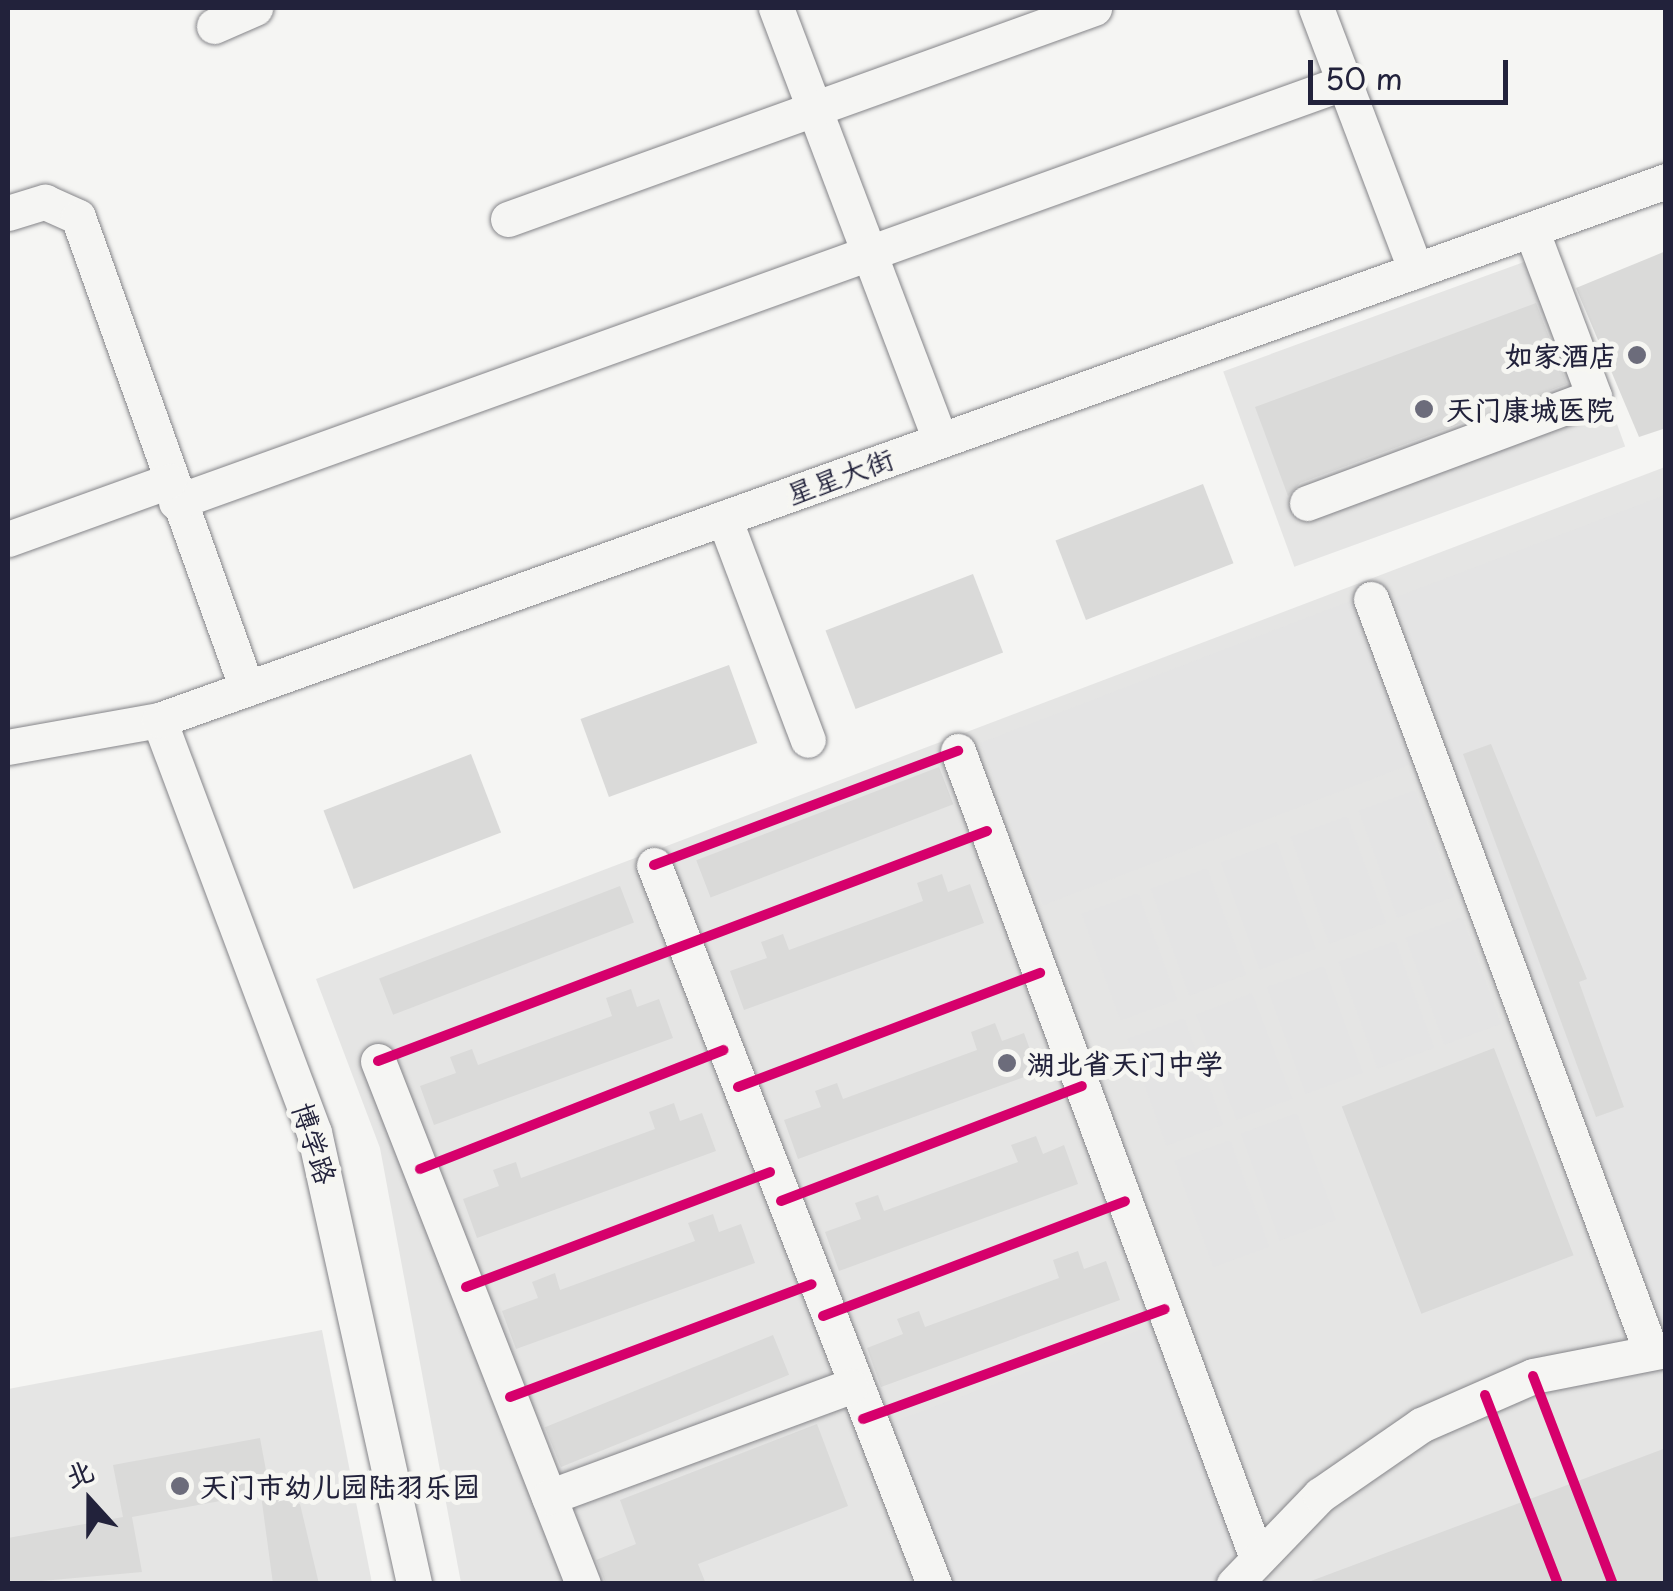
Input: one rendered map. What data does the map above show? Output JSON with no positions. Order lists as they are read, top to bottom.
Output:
{
  "streets": {
    "street": ["星星大街", "博学路"]
  },
  "crossings": [
    ["星星大街", "博学路"]
  ],
  "places": [
    "如家酒店",
    "天门康城医院",
    "湖北省天门中学",
    "天门市幼儿园陆羽乐园"
  ],
  "scale_bar": "50 m",
  "north": "top"
}
